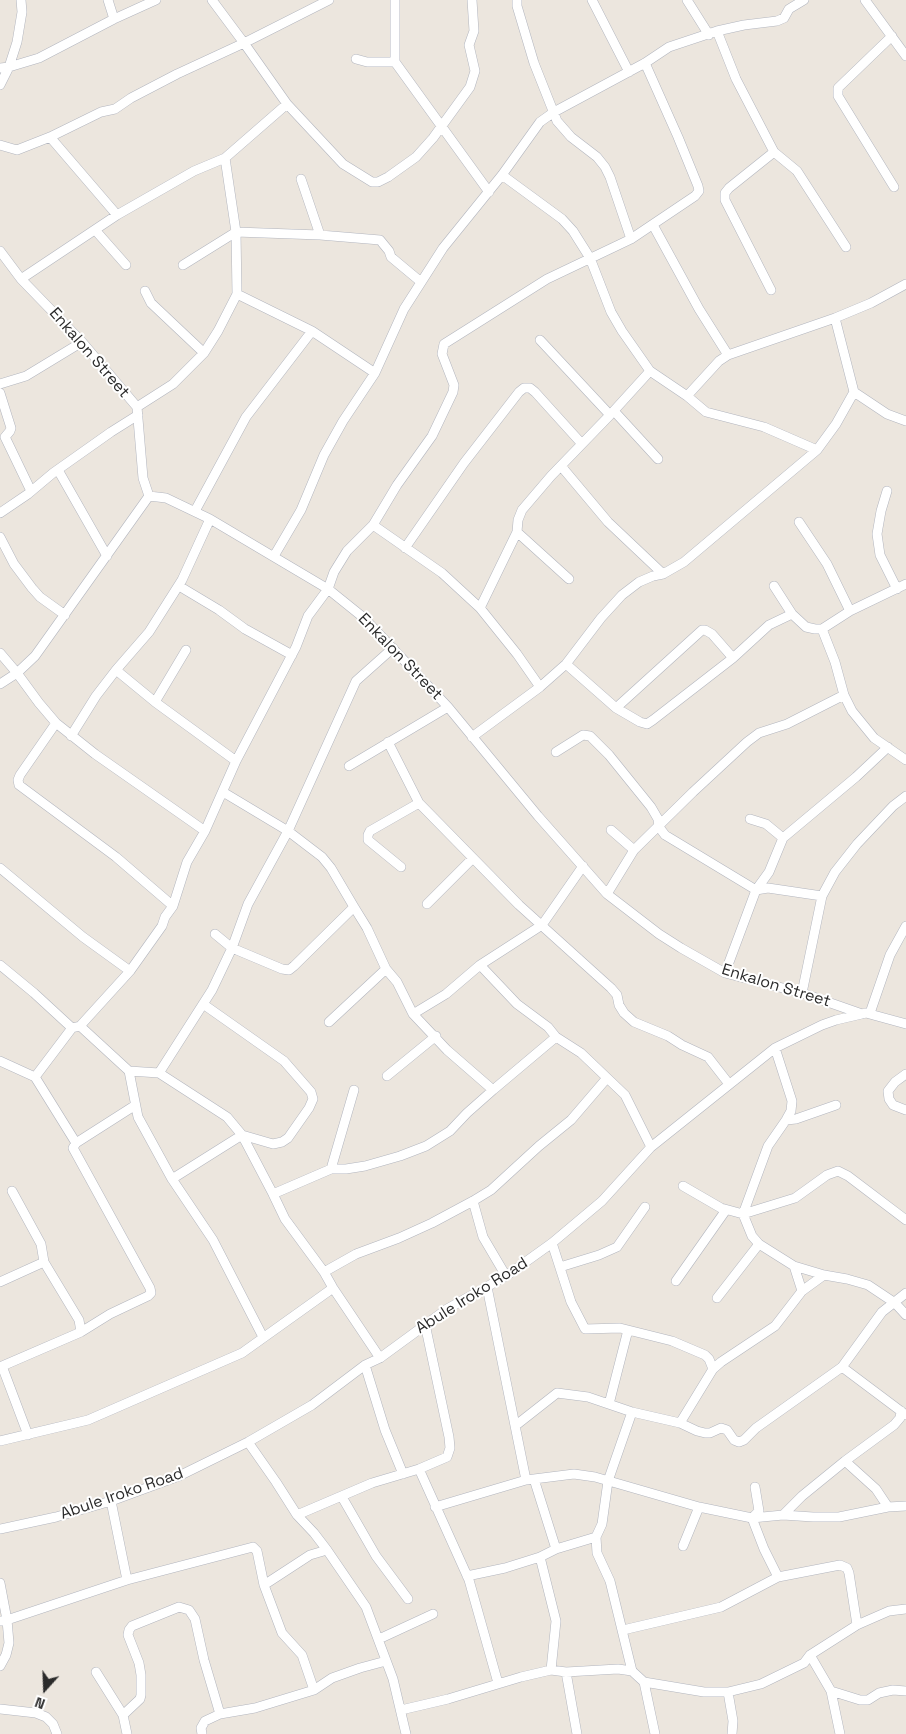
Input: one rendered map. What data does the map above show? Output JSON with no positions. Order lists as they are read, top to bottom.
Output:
{
  "streets": {
    "street": ["Enkalon Street", "Abule Iroko Road"]
  },
  "crossings": [
    ["Enkalon Street", "Abule Iroko Road"]
  ],
  "north": "bottom"
}
